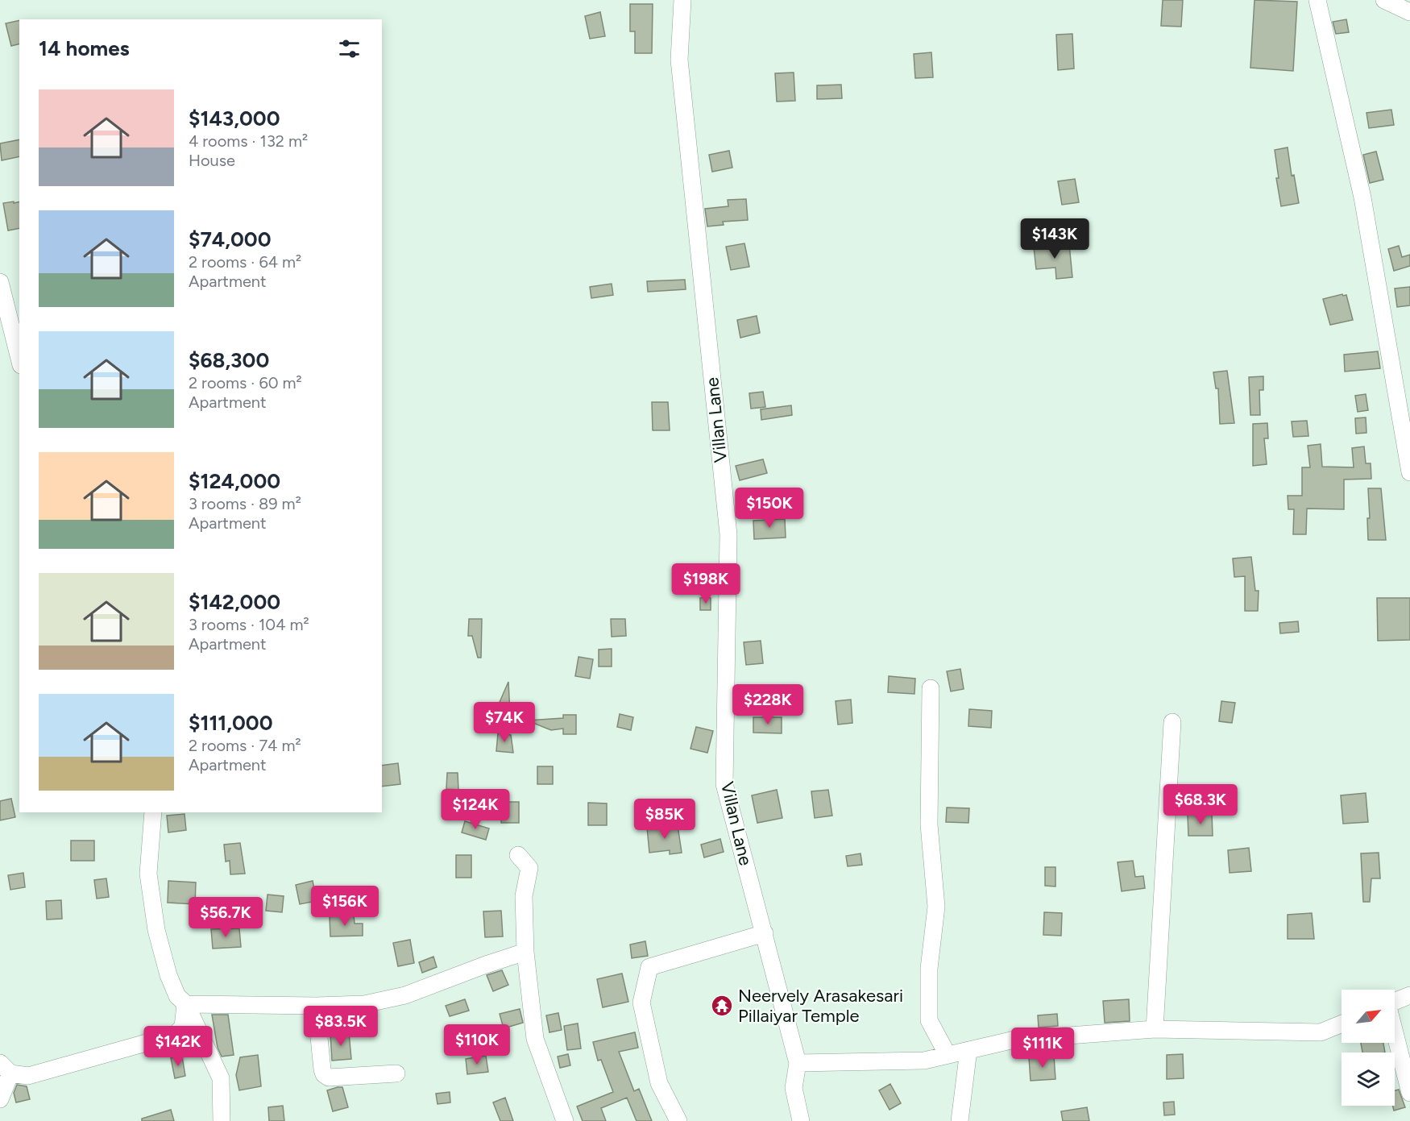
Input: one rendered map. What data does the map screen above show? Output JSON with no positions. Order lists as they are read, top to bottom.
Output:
{
  "streets": {
    "street": ["Villan Lane"]
  },
  "places": {
    "temple": ["Neervely Arasakesari Pillaiyar Temple"]
  },
  "north": "top right",
  "page": {
    "heading": "14 homes",
    "list": [
      {
        "name": "$143,000",
        "note": "4 rooms · 132 m² · House"
      },
      {
        "name": "$74,000",
        "note": "2 rooms · 64 m² · Apartment"
      },
      {
        "name": "$68,300",
        "note": "2 rooms · 60 m² · Apartment"
      },
      {
        "name": "$124,000",
        "note": "3 rooms · 89 m² · Apartment"
      },
      {
        "name": "$142,000",
        "note": "3 rooms · 104 m² · Apartment"
      },
      {
        "name": "$111,000",
        "note": "2 rooms · 74 m² · Apartment"
      }
    ],
    "price": [
      "$143K",
      "$150K",
      "$198K",
      "$228K",
      "$74K",
      "$68.3K",
      "$124K",
      "$85K",
      "$156K",
      "$56.7K",
      "$83.5K",
      "$110K",
      "$142K",
      "$111K"
    ]
  }
}
